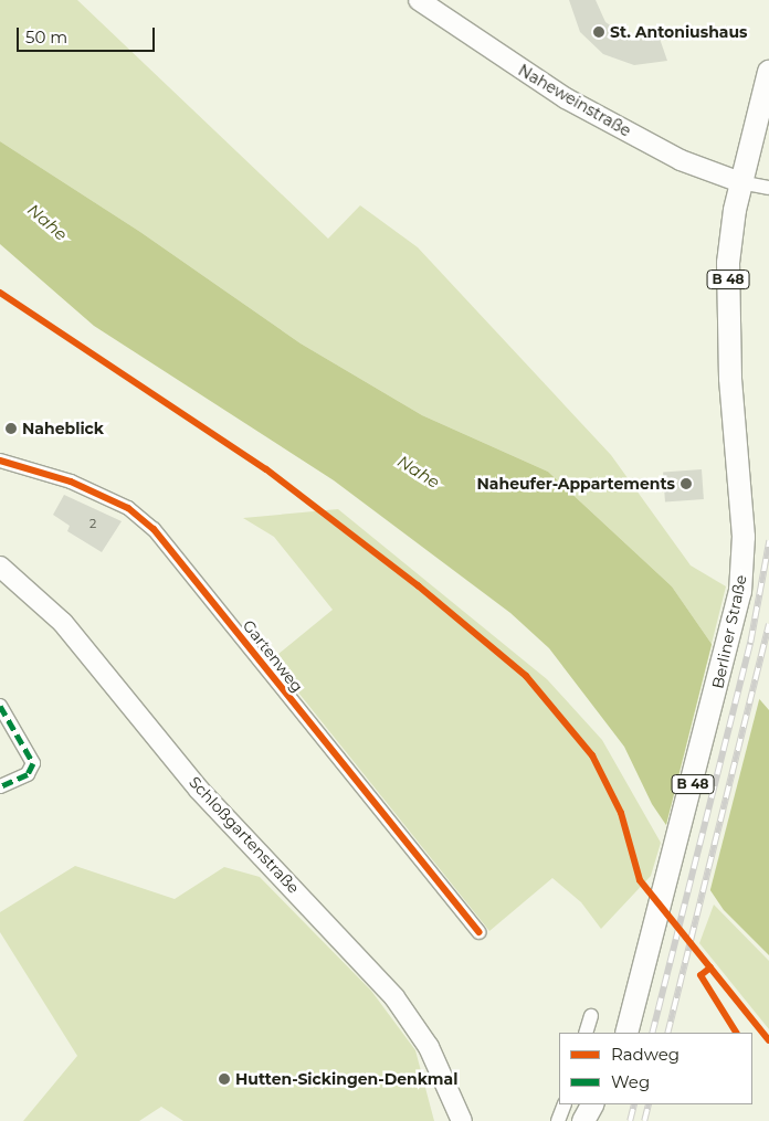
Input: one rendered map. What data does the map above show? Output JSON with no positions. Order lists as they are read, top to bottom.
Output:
{
  "streets": {
    "main road": [
      "Naheweinstraße",
      "B 48",
      "Berliner Straße",
      "Schloßgartenstraße"
    ],
    "street": ["Gartenweg"]
  },
  "crossings": [
    ["Naheweinstraße", "B 48"],
    ["Naheweinstraße", "Berliner Straße"],
    ["B 48", "Berliner Straße"]
  ],
  "water": ["Nahe"],
  "places": [
    "St. Antoniushaus",
    "Naheblick",
    "Naheufer-Appartements",
    "Hutten-Sickingen-Denkmal"
  ],
  "house_numbers": ["2"],
  "legend": ["Radweg", "Weg"],
  "scale_bar": "50 m"
}
